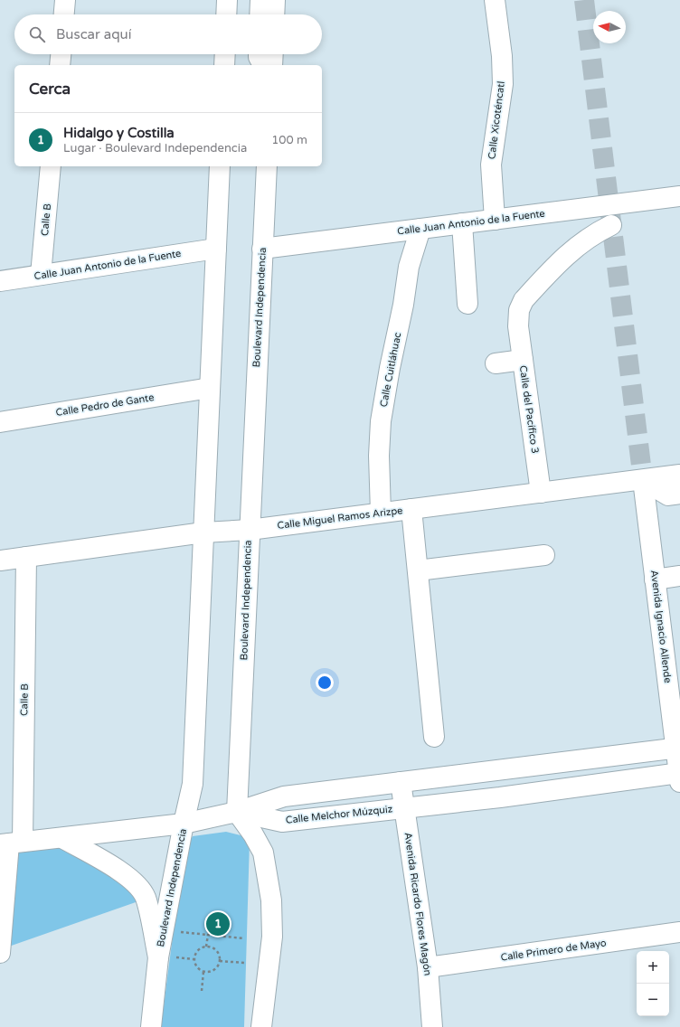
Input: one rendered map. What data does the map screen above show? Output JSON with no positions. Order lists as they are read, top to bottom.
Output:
{
  "streets": {
    "main road": [
      "Calle Xicoténcatl",
      "Calle B",
      "Calle Juan Antonio de la Fuente",
      "Boulevard Independencia",
      "Calle Cuitláhuac",
      "Calle Pedro de Gante",
      "Calle del Pacífico 3",
      "Calle Miguel Ramos Arizpe",
      "Avenida Ignacio Allende",
      "Calle Melchor Múzquiz",
      "Avenida Ricardo Flores Magón",
      "Calle Primero de Mayo"
    ]
  },
  "crossings": [
    ["Calle Xicoténcatl", "Calle Juan Antonio de la Fuente"],
    ["Calle B", "Calle Juan Antonio de la Fuente"],
    ["Calle B", "Calle Miguel Ramos Arizpe"],
    ["Calle B", "Calle Melchor Múzquiz"],
    ["Calle Juan Antonio de la Fuente", "Boulevard Independencia"],
    ["Calle Juan Antonio de la Fuente", "Calle Cuitláhuac"],
    ["Boulevard Independencia", "Calle Pedro de Gante"],
    ["Boulevard Independencia", "Calle Miguel Ramos Arizpe"],
    ["Boulevard Independencia", "Calle Melchor Múzquiz"],
    ["Calle Cuitláhuac", "Calle Miguel Ramos Arizpe"],
    ["Calle del Pacífico 3", "Calle Miguel Ramos Arizpe"],
    ["Calle Miguel Ramos Arizpe", "Avenida Ignacio Allende"],
    ["Avenida Ignacio Allende", "Calle Melchor Múzquiz"],
    ["Calle Melchor Múzquiz", "Avenida Ricardo Flores Magón"],
    ["Avenida Ricardo Flores Magón", "Calle Primero de Mayo"]
  ],
  "north": "left",
  "page": {
    "search": "Buscar aquí",
    "heading": "Cerca",
    "list": [
      {
        "mark": "1",
        "name": "Hidalgo y Costilla",
        "note": "Lugar · Boulevard Independencia",
        "value": "100 m"
      }
    ],
    "pins": "1",
    "map_buttons": ["+", "−"]
  }
}
